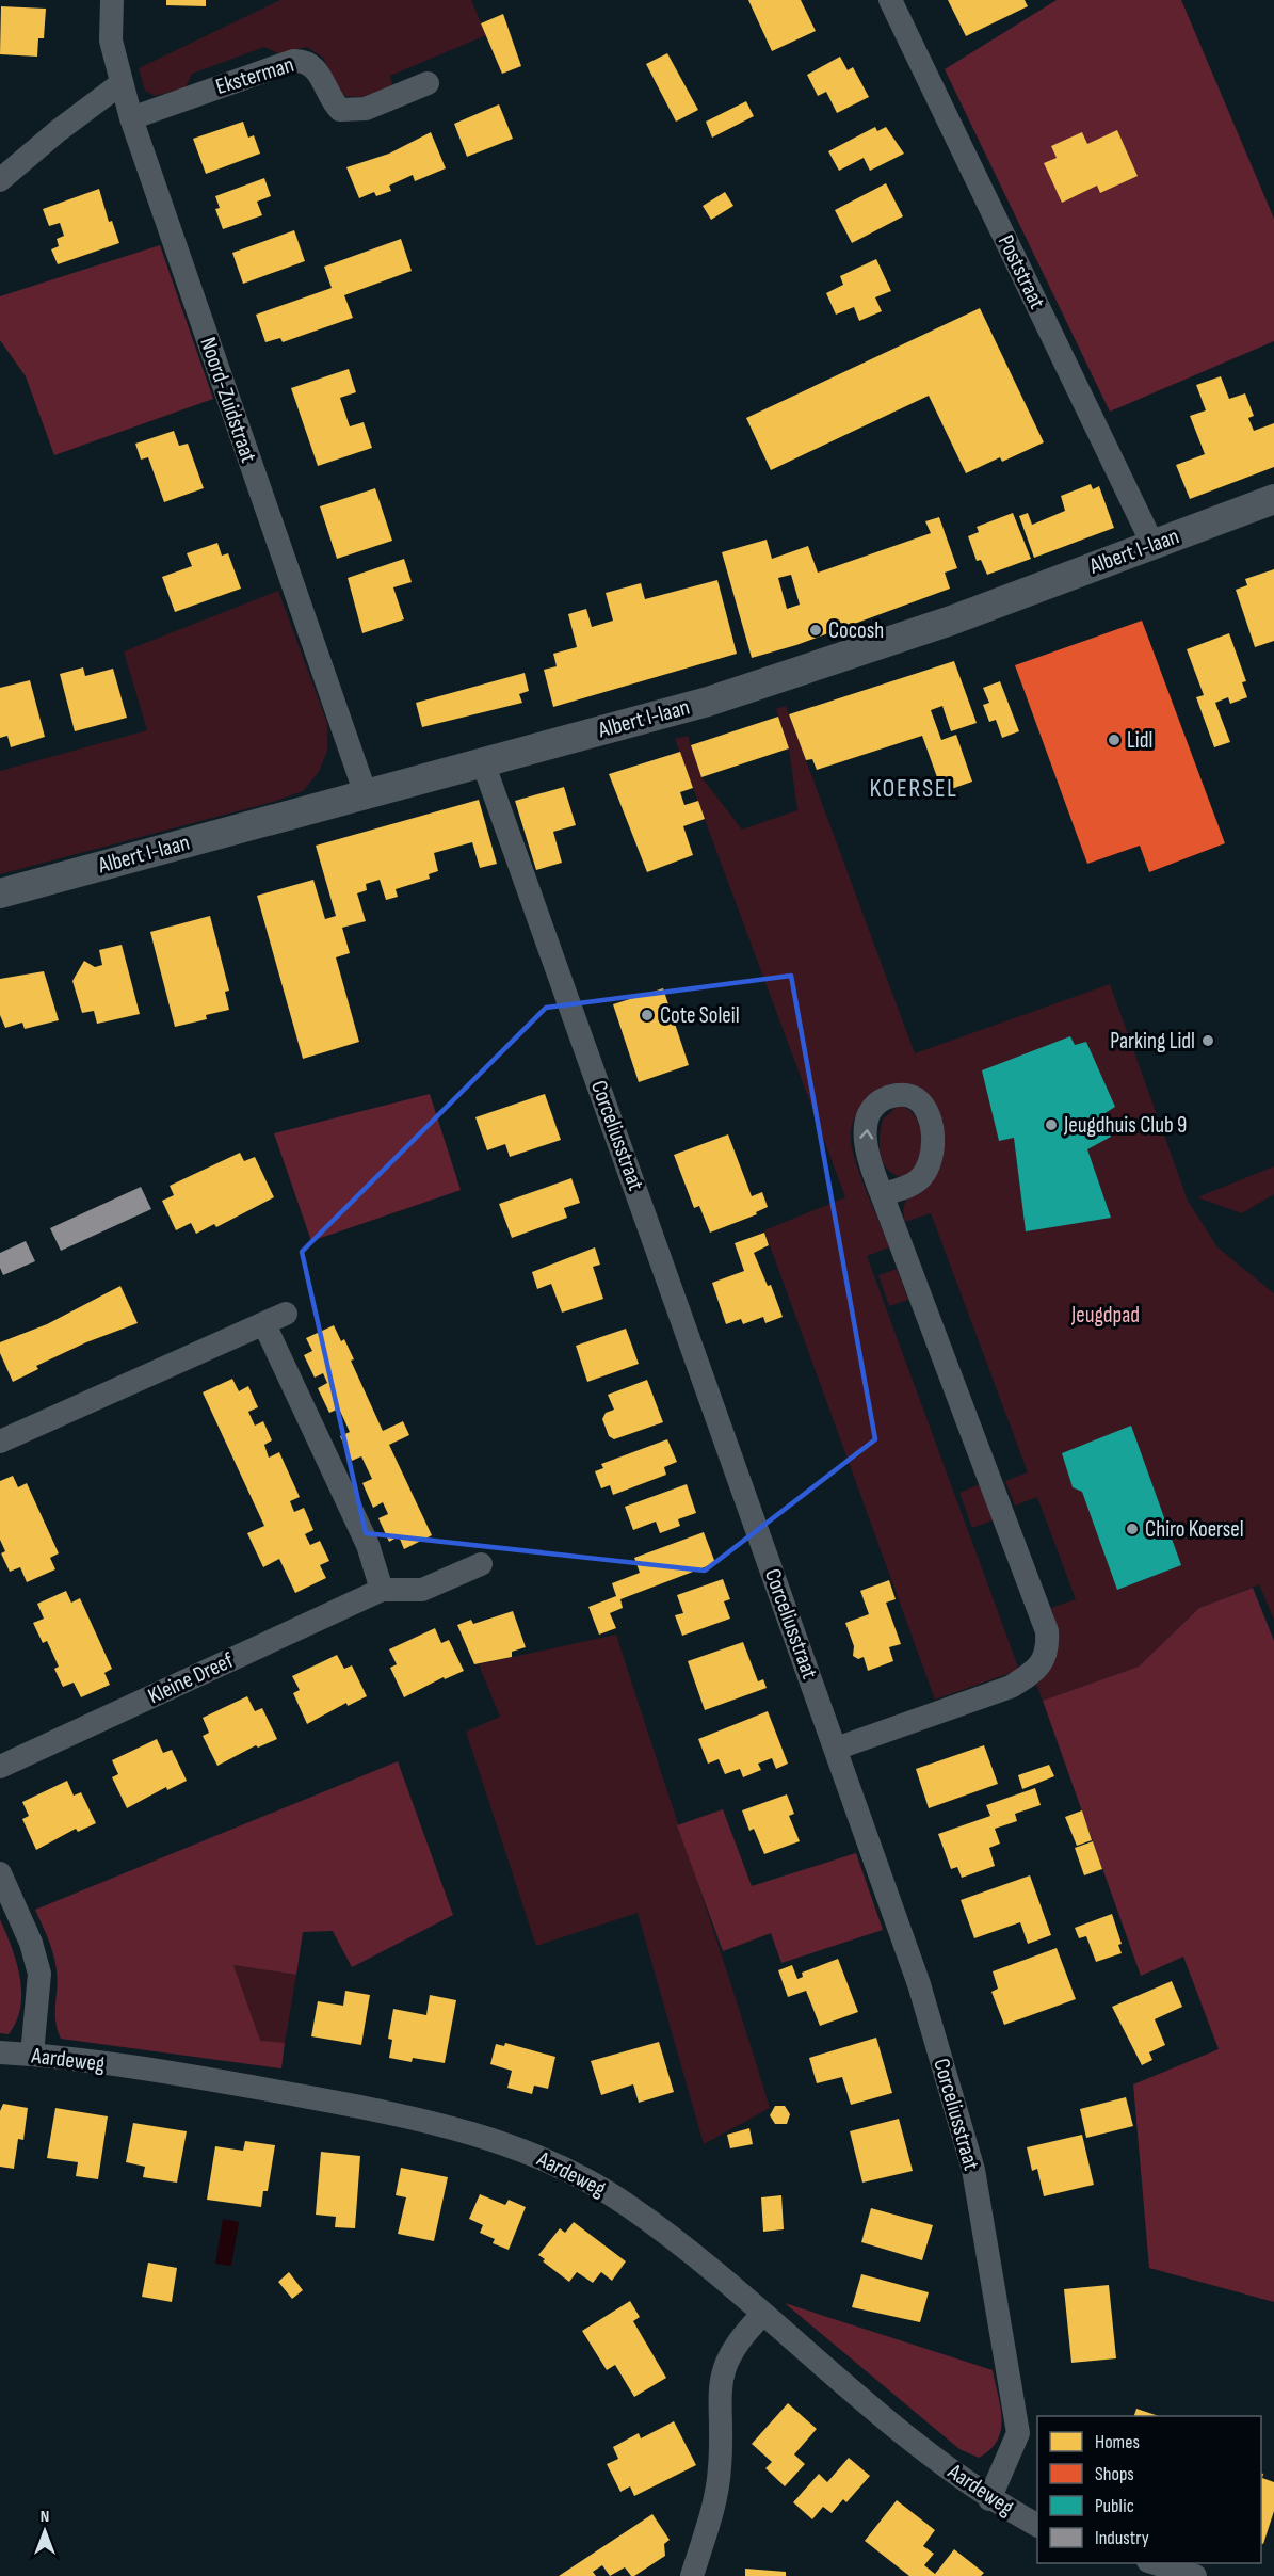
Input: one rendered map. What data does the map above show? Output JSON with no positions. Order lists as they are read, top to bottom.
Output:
{
  "streets": {
    "street": [
      "Eksterman",
      "Poststraat",
      "Noord-Zuidstraat",
      "Albert I-laan",
      "Corceliusstraat",
      "Kleine Dreef",
      "Aardeweg"
    ]
  },
  "crossings": [
    ["Eksterman", "Noord-Zuidstraat"],
    ["Poststraat", "Albert I-laan"],
    ["Noord-Zuidstraat", "Albert I-laan"],
    ["Albert I-laan", "Corceliusstraat"],
    ["Corceliusstraat", "Aardeweg"]
  ],
  "districts": ["KOERSEL"],
  "parks": ["Jeugdpad"],
  "places": [
    "Cocosh",
    "Lidl",
    "Cote Soleil",
    "Parking Lidl",
    "Jeugdhuis Club 9",
    "Chiro Koersel"
  ],
  "legend": [
    "Homes",
    "Shops",
    "Public",
    "Industry"
  ],
  "north": "top"
}
